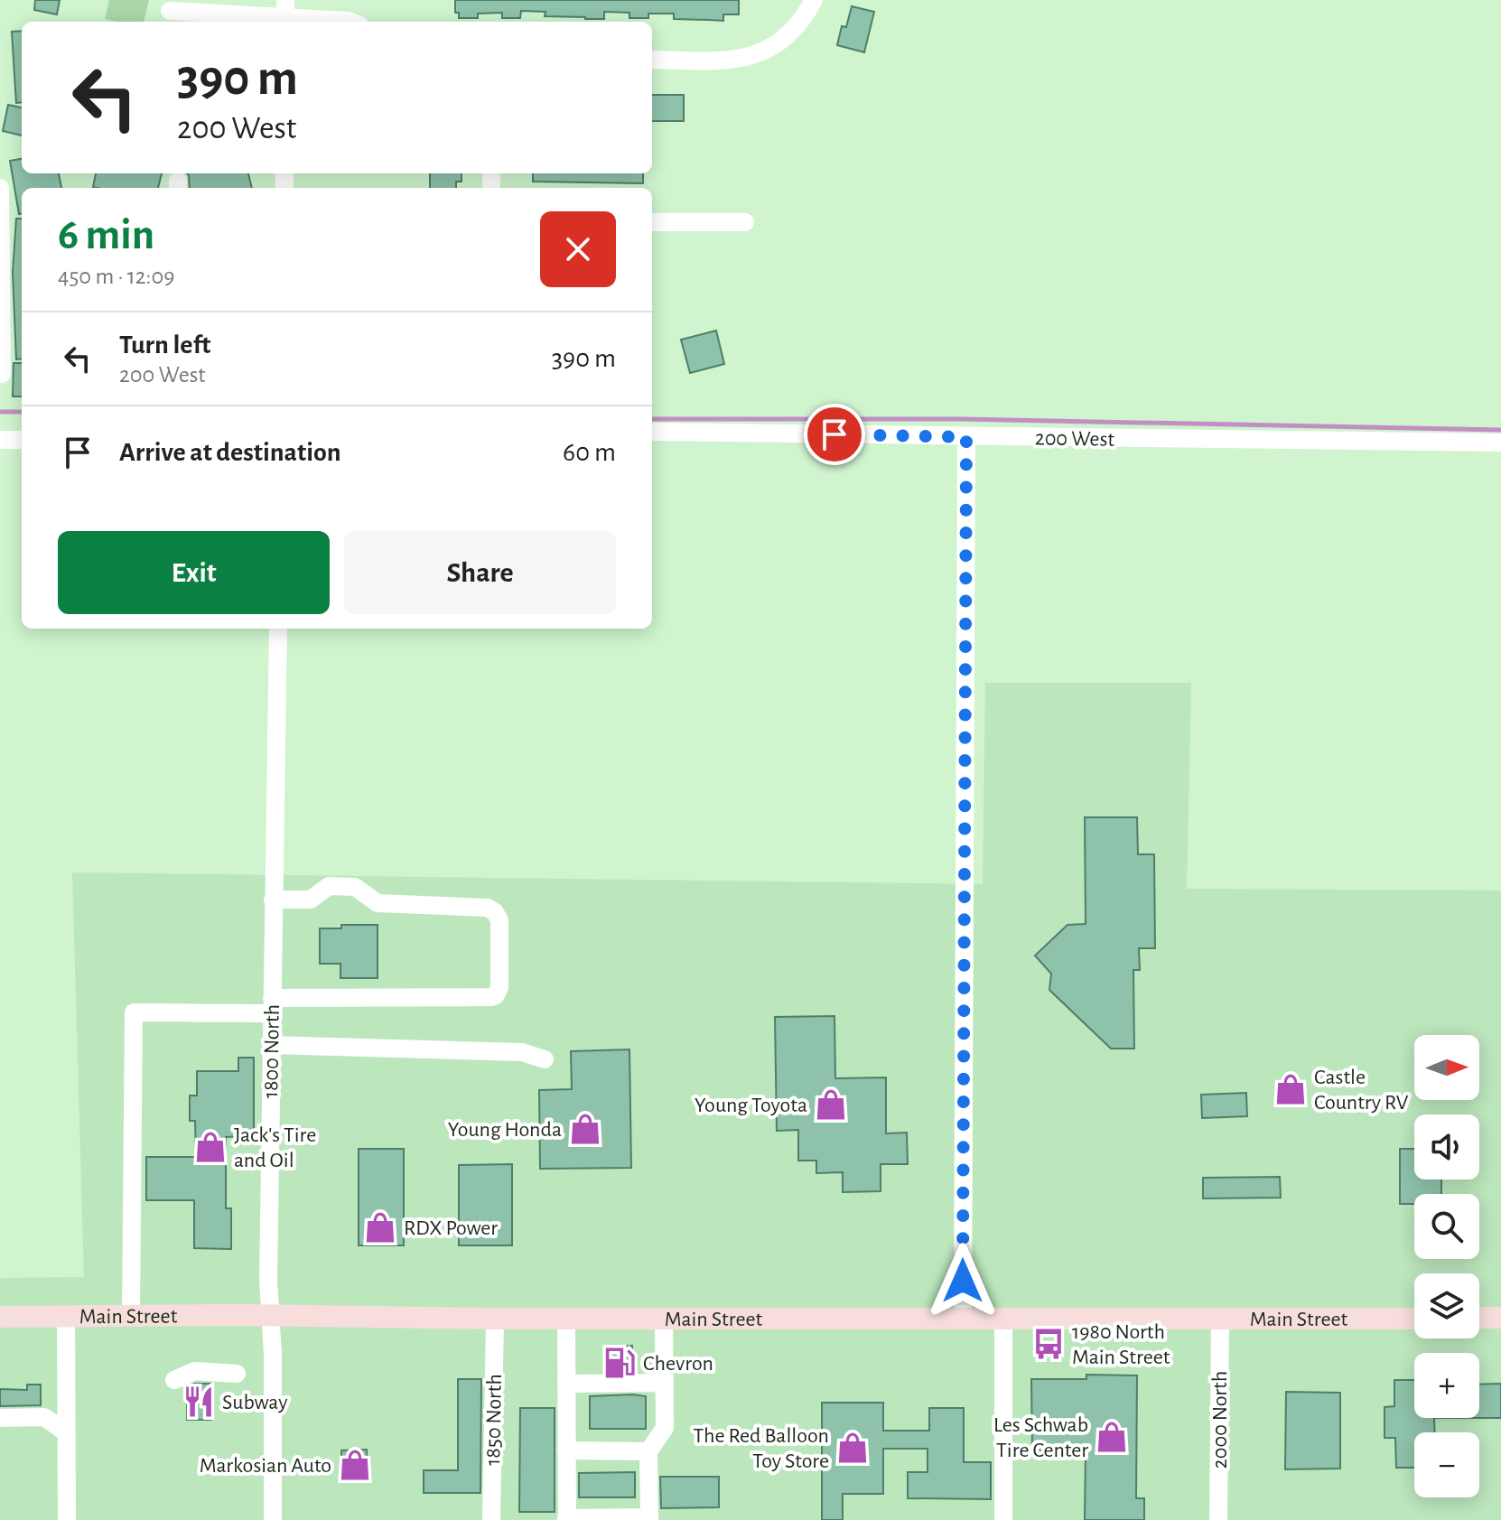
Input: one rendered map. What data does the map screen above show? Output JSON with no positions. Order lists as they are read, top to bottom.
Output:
{
  "streets": {
    "main road": ["Main Street"],
    "street": [
      "200 West",
      "1800 North",
      "1850 North",
      "2000 North"
    ]
  },
  "crossings": [
    ["1800 North", "Main Street"],
    ["Main Street", "1850 North"],
    ["Main Street", "2000 North"]
  ],
  "places": {
    "shop": [
      "Castle Country RV",
      "Young Toyota",
      "Young Honda",
      "Jack's Tire and Oil",
      "RDX Power",
      "Les Schwab Tire Center",
      "The Red Balloon Toy Store",
      "Markosian Auto"
    ],
    "bus stop": ["1980 North Main Street"],
    "fuel station": ["Chevron"],
    "restaurant": ["Subway"]
  },
  "north": "right",
  "page": {
    "turn": ["390 m", "200 West"],
    "heading": ["6 min", "450 m · 12:09"],
    "list": [
      {
        "name": "Turn left",
        "note": "200 West",
        "value": "390 m"
      },
      {
        "name": "Arrive at destination",
        "value": "60 m"
      }
    ],
    "buttons": ["Exit", "Share"],
    "map_buttons": ["+", "−"]
  }
}
